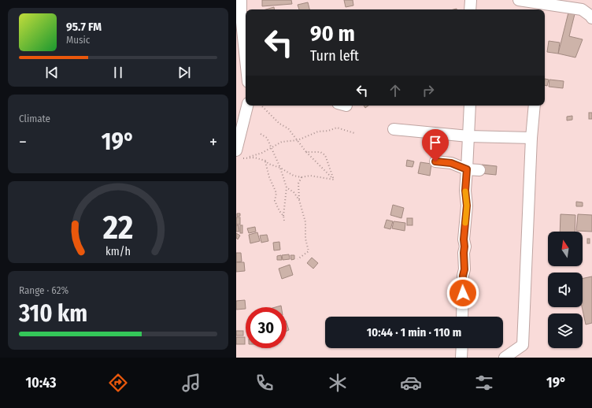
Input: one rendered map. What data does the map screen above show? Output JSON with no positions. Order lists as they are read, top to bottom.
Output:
{
  "north": "top",
  "page": {
    "turn": ["90 m", "Turn left"],
    "song": ["95.7 FM", "Music"],
    "tile": [
      "Climate",
      ["Range · 62%", "310 km"]
    ],
    "heat": ["−", "19°", "+"],
    "limit": "30",
    "trip": "10:44 · 1 min · 110 m",
    "tabs": ["10:43", "19°"],
    "gauge": ["22", "km/h"]
  }
}
